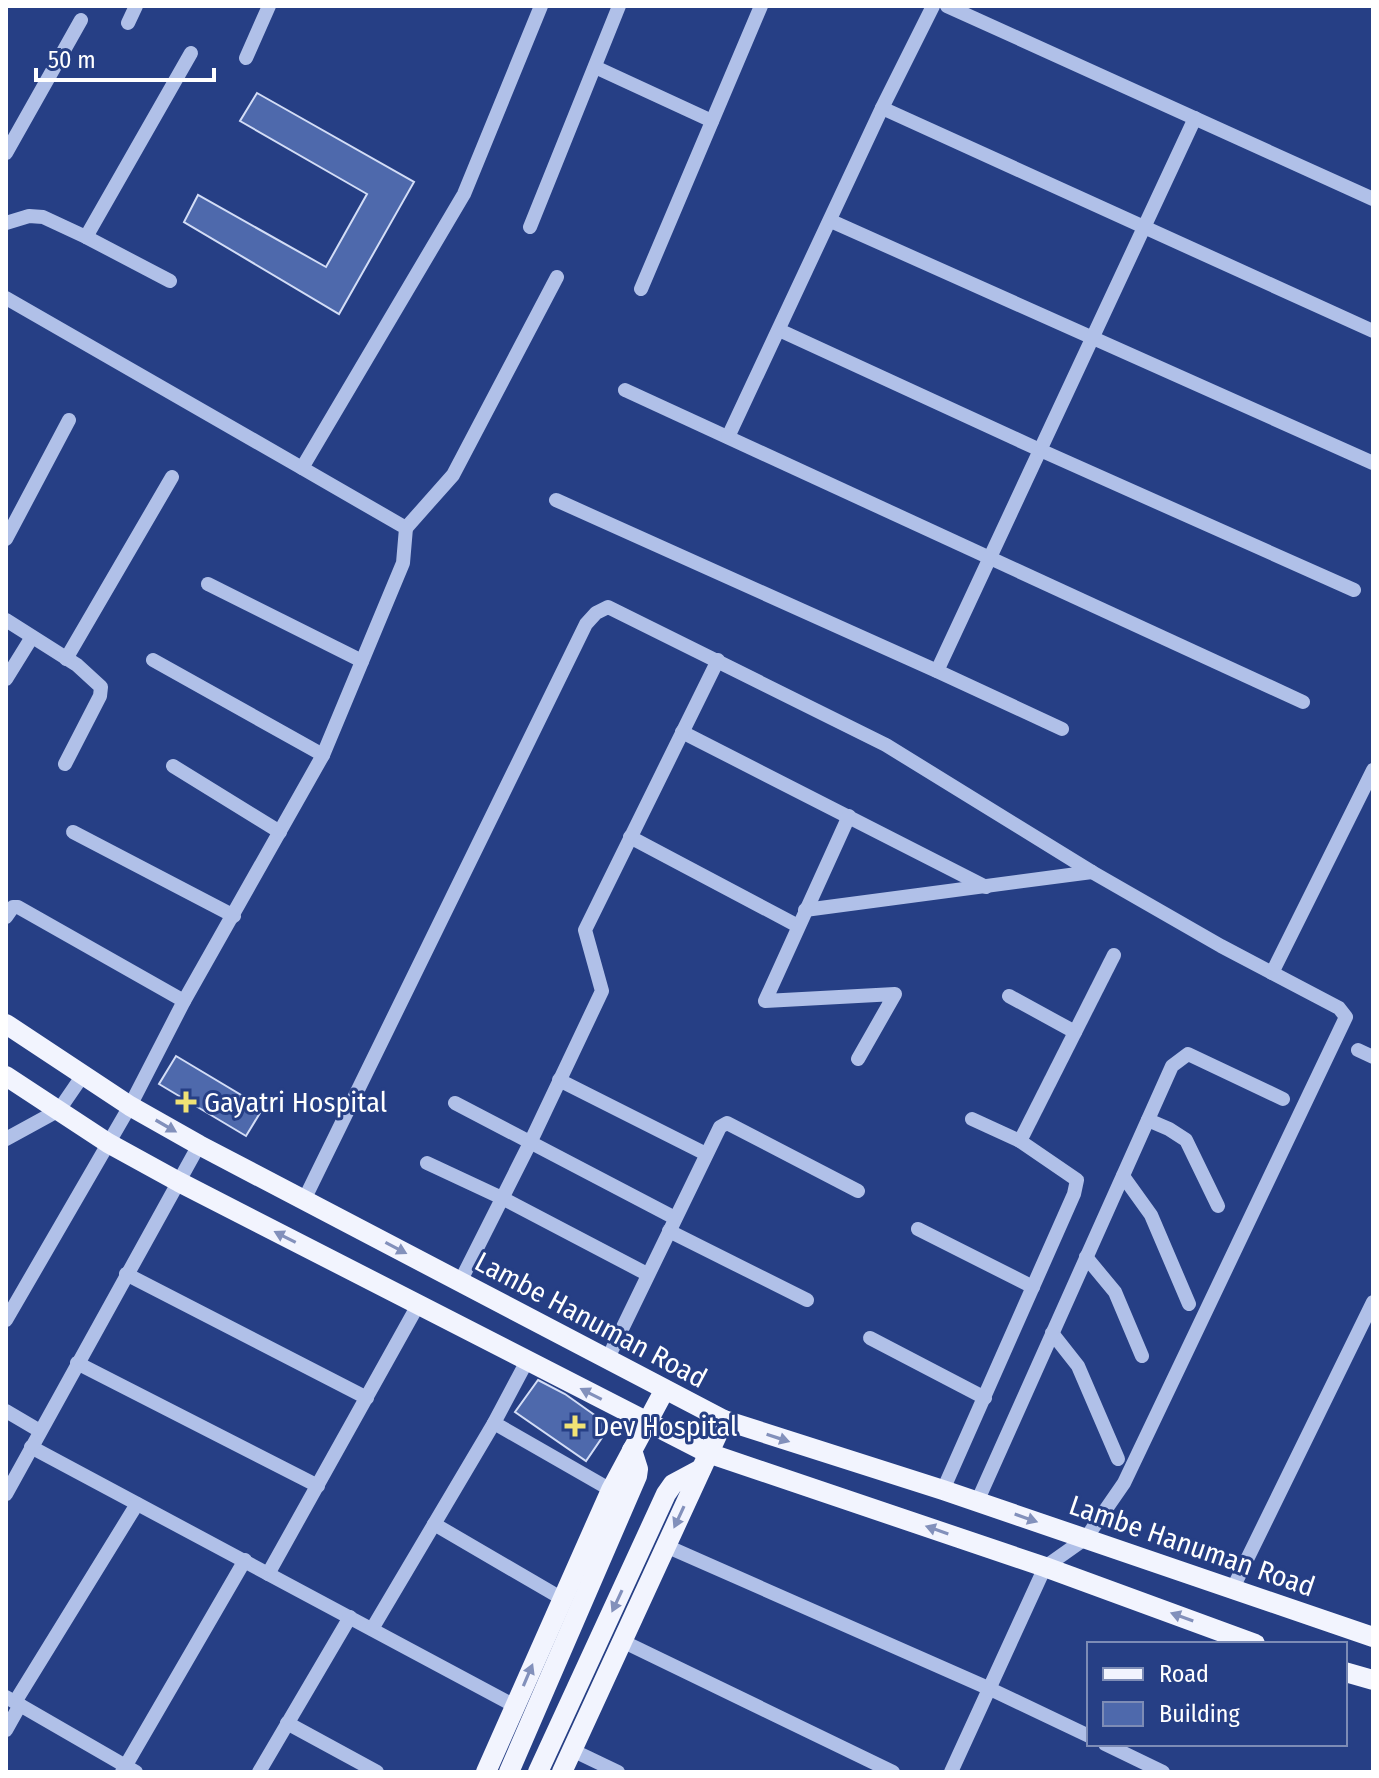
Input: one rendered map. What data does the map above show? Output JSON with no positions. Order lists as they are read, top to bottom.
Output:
{
  "streets": {
    "main road": ["Lambe Hanuman Road"]
  },
  "places": {
    "health": ["Gayatri Hospital", "Dev Hospital"]
  },
  "legend": ["Road", "Building"],
  "scale_bar": "50 m"
}
